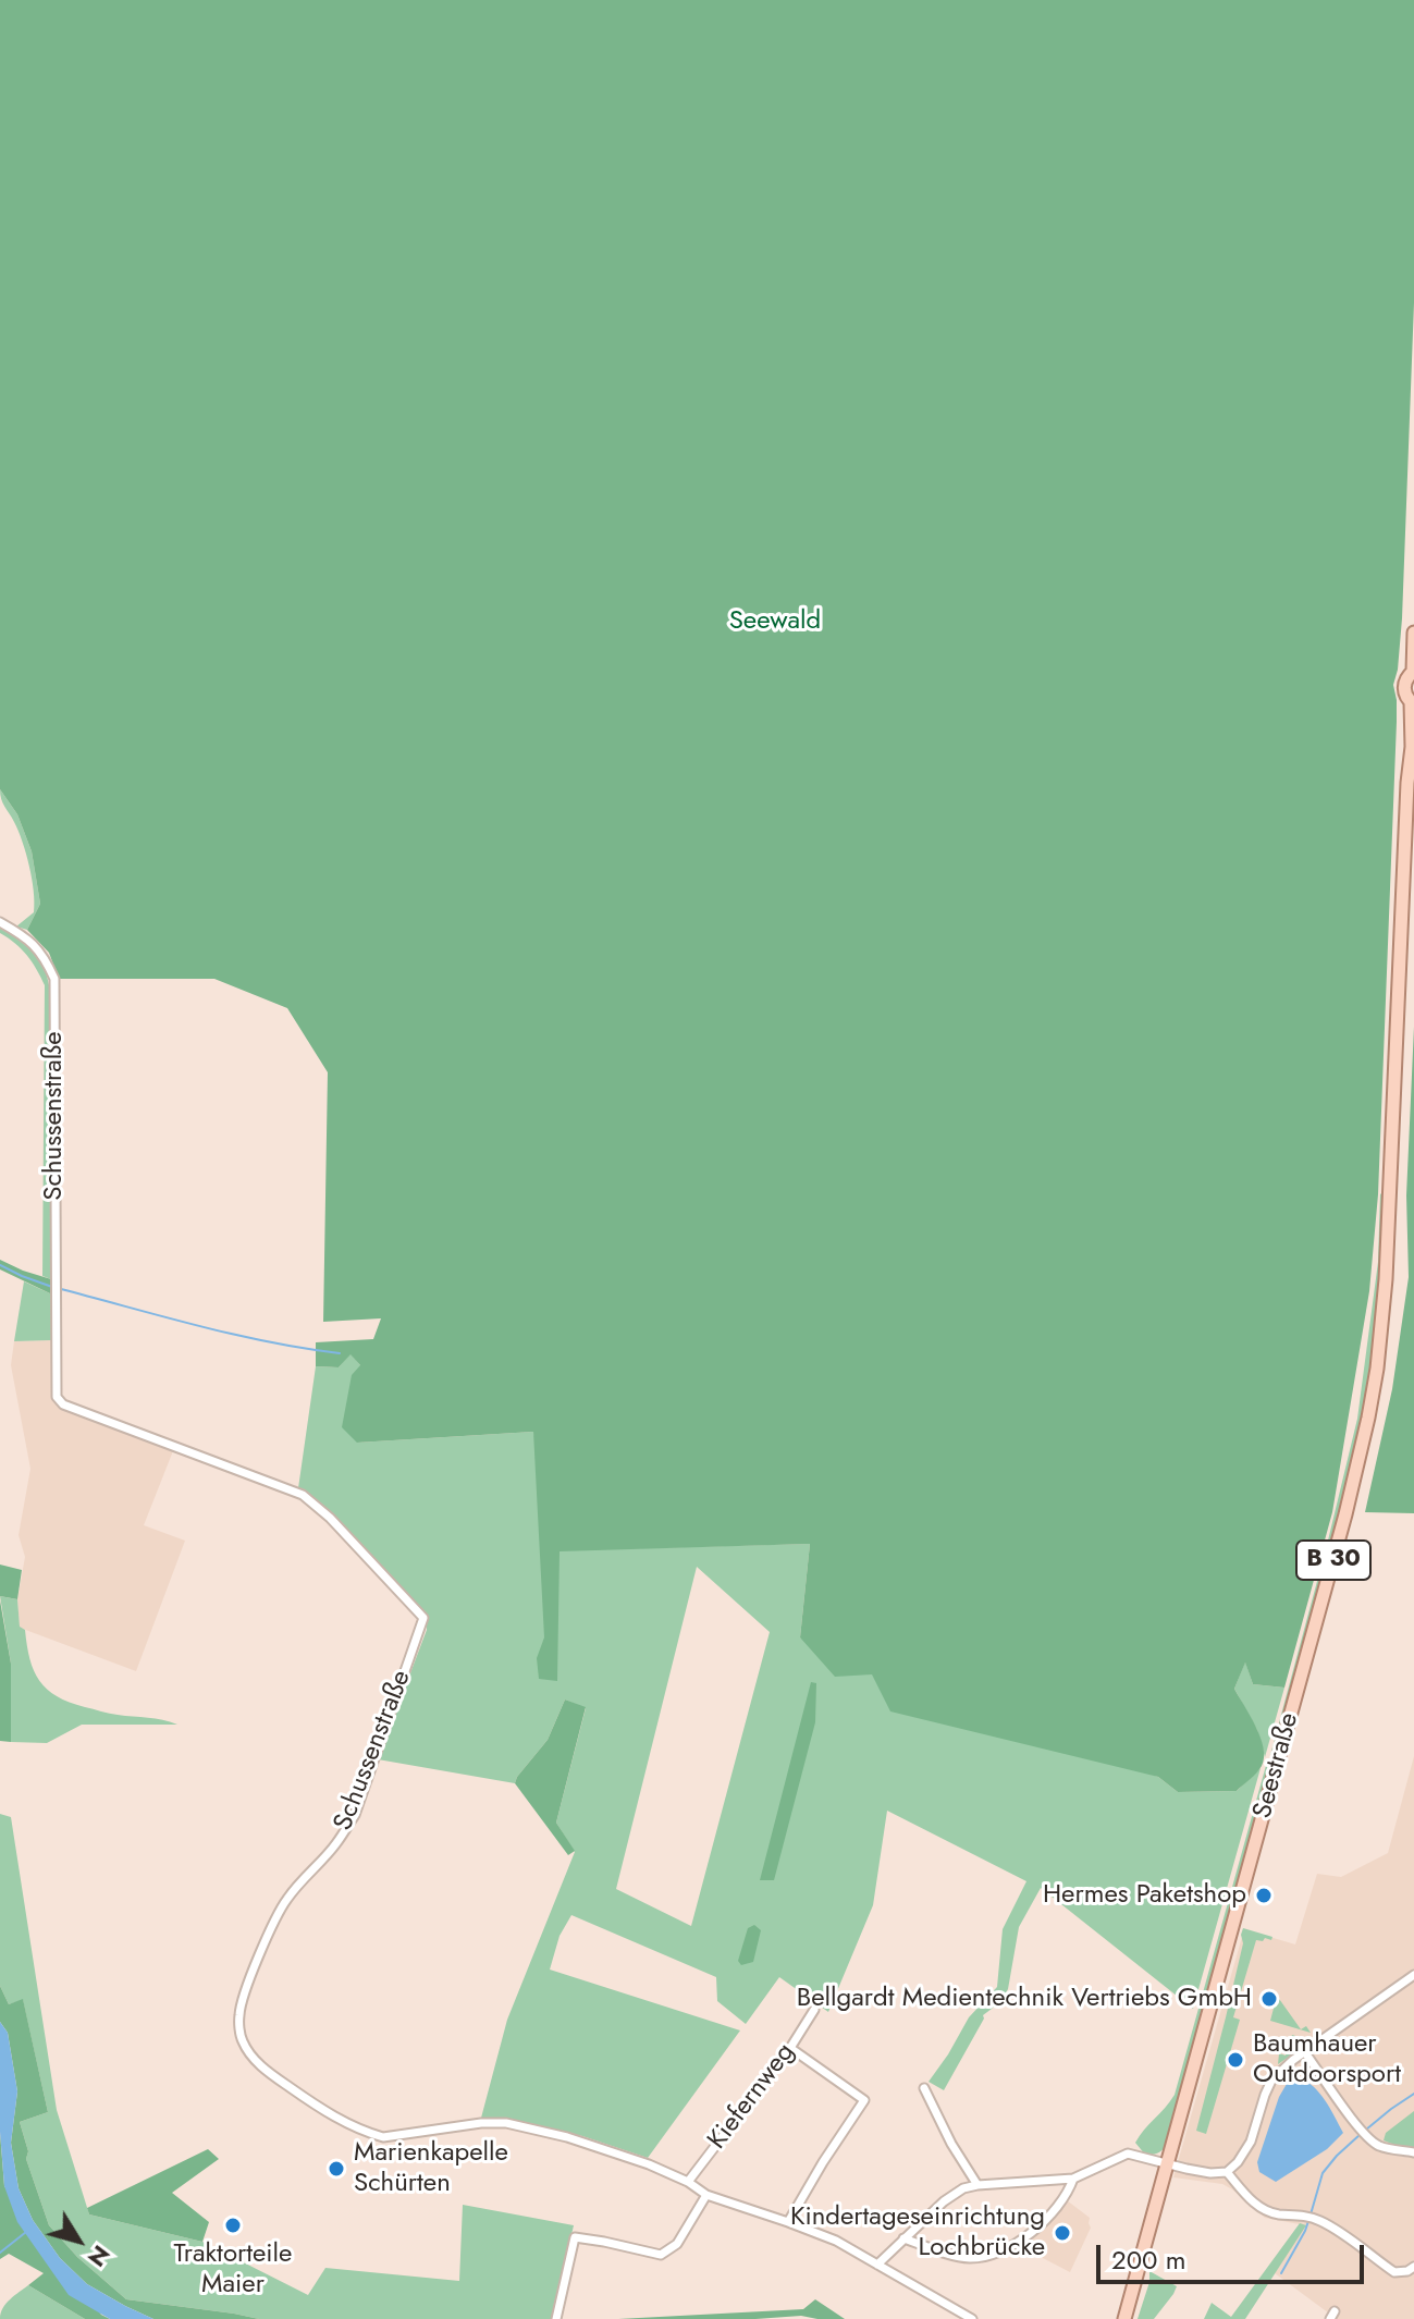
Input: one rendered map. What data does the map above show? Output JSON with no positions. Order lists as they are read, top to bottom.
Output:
{
  "streets": {
    "main road": ["B 30", "Seestraße"],
    "street": ["Schussenstraße", "Kiefernweg"]
  },
  "crossings": [
    ["Schussenstraße", "Kiefernweg"],
    ["B 30", "Seestraße"]
  ],
  "parks": ["Seewald"],
  "places": [
    "Hermes Paketshop",
    "Bellgardt Medientechnik Vertriebs GmbH",
    "Baumhauer Outdoorsport",
    "Marienkapelle Schürten",
    "Traktorteile Maier",
    "Kindertageseinrichtung Lochbrücke"
  ],
  "scale_bar": "200 m",
  "north": "bottom right"
}
